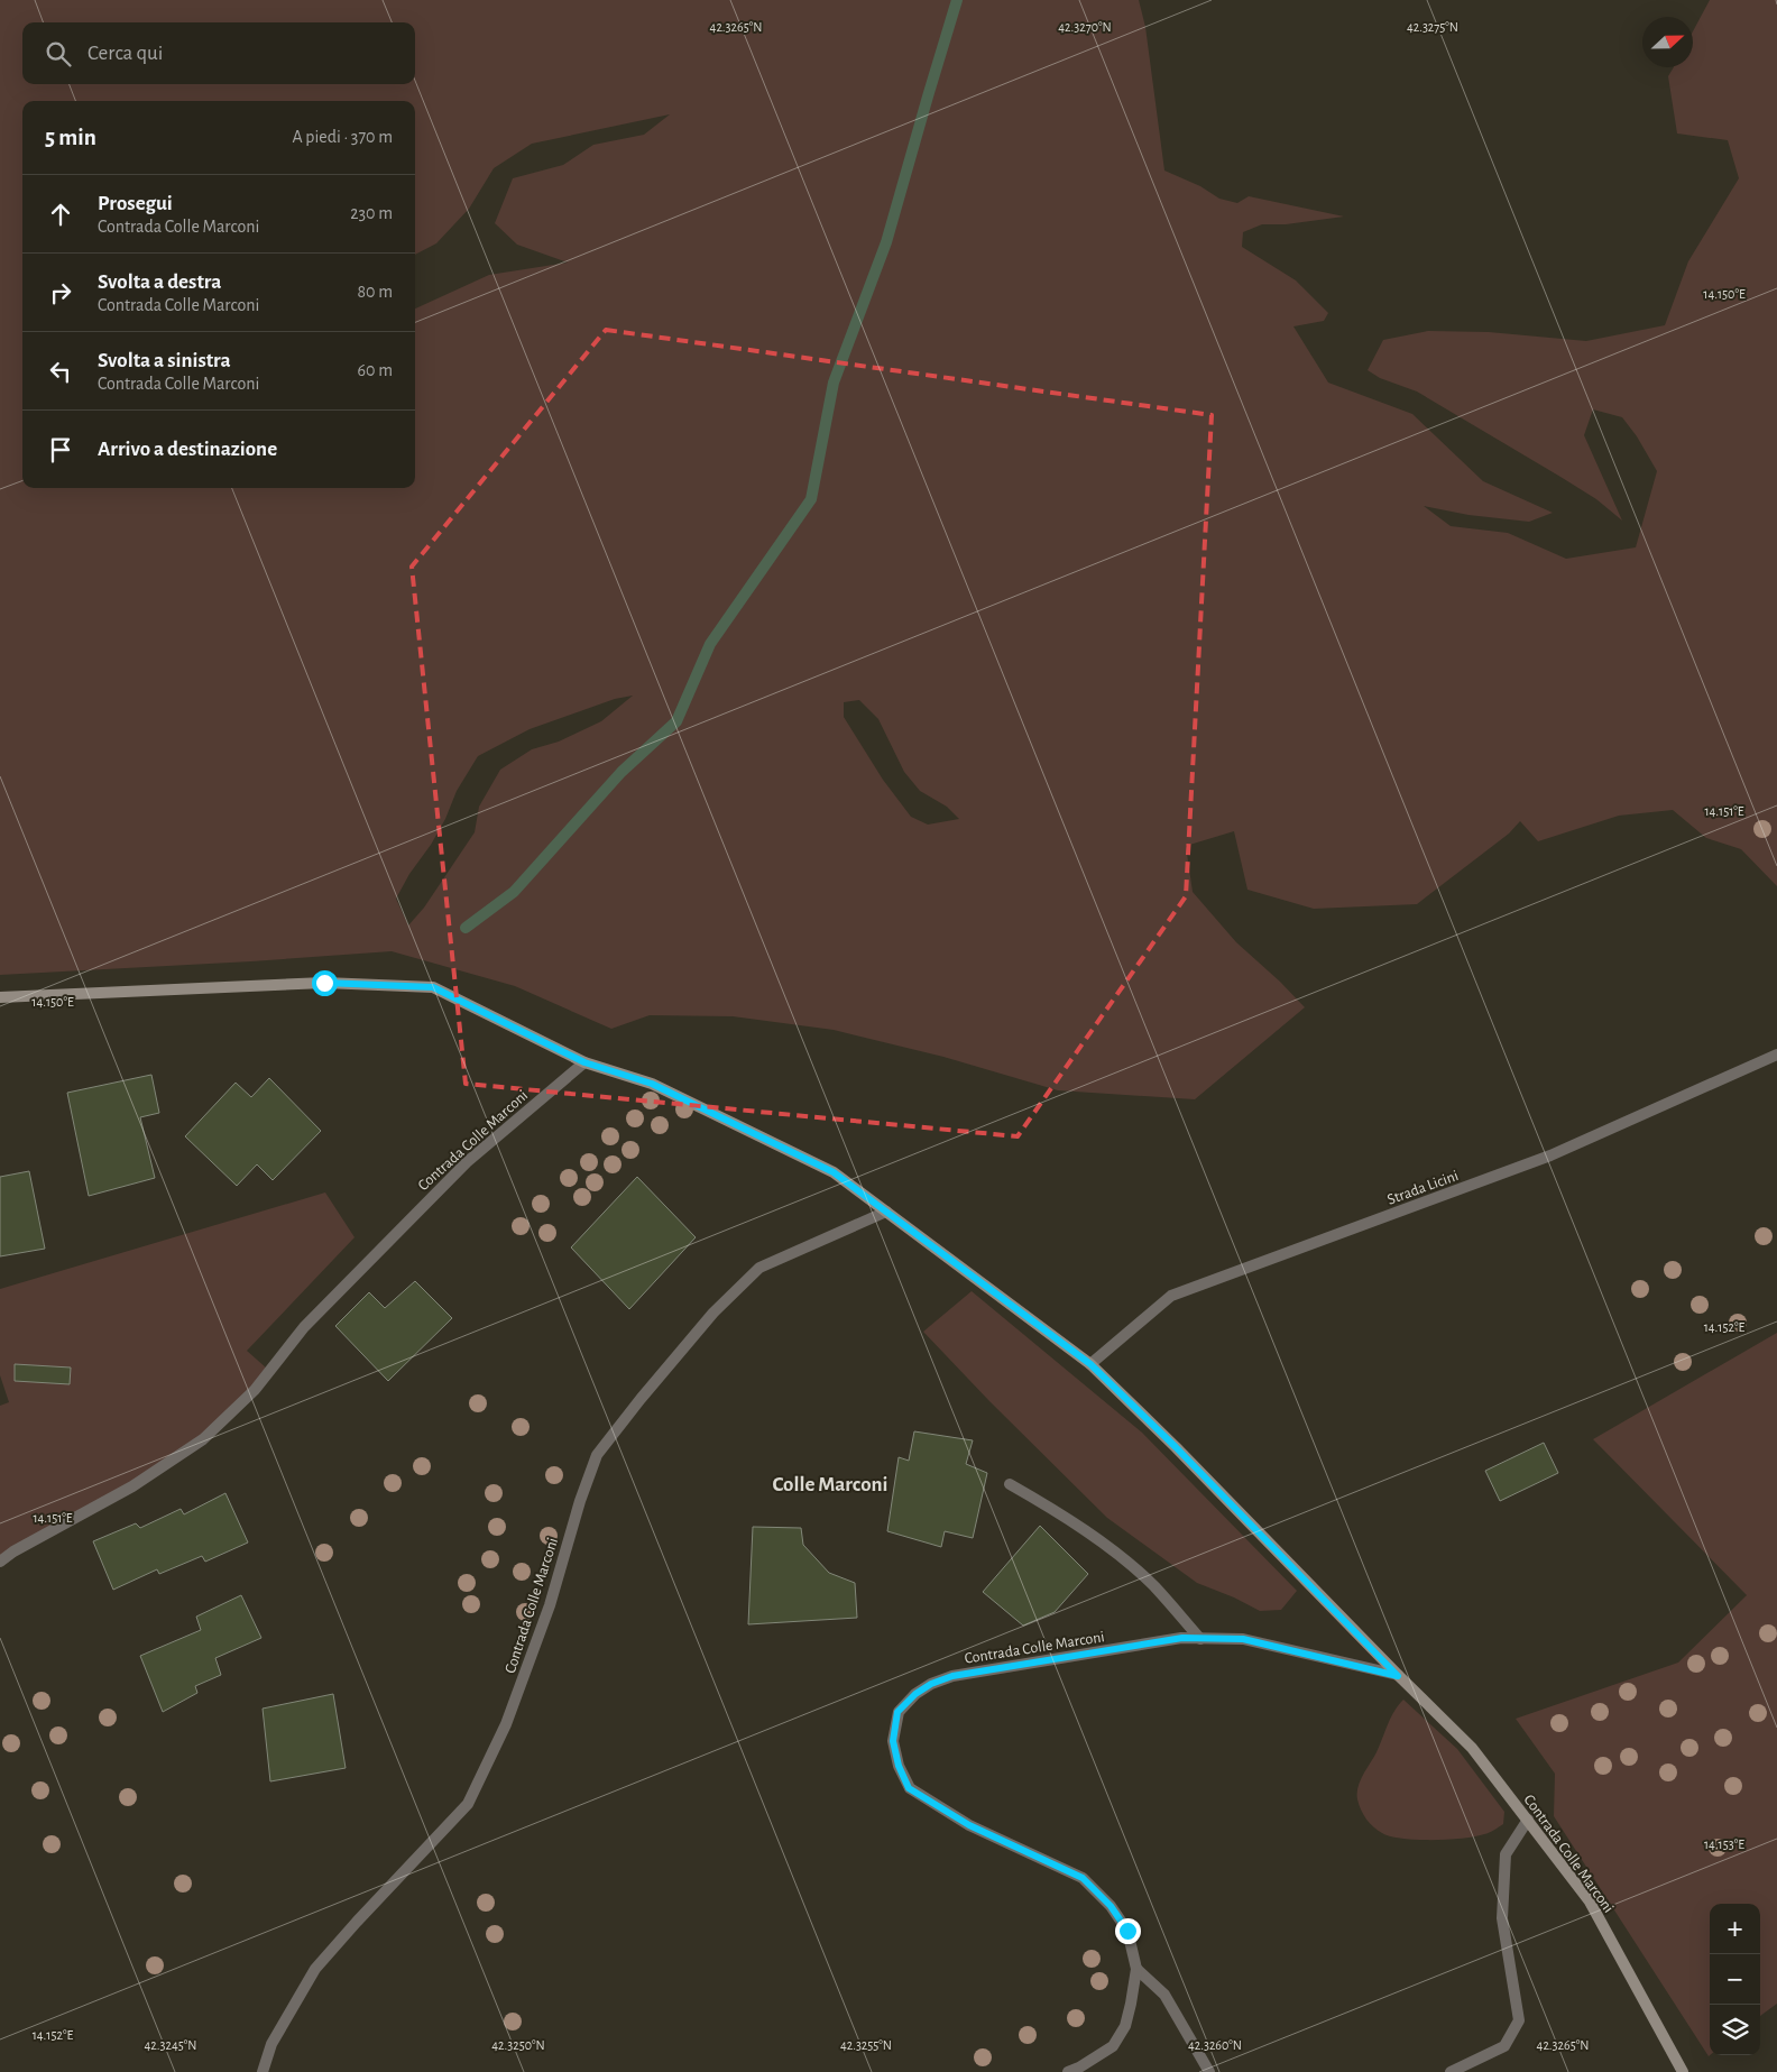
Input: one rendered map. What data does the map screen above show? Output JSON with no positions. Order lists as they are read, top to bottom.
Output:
{
  "streets": {
    "street": ["Contrada Colle Marconi", "Strada Licini"]
  },
  "crossings": [
    ["Contrada Colle Marconi", "Strada Licini"]
  ],
  "districts": ["Colle Marconi"],
  "north": "right",
  "page": {
    "search": "Cerca qui",
    "heading": ["5 min", "A piedi · 370 m"],
    "list": [
      ["Prosegui", "Contrada Colle Marconi", "230 m"],
      ["Svolta a destra", "Contrada Colle Marconi", "80 m"],
      ["Svolta a sinistra", "Contrada Colle Marconi", "60 m"],
      "Arrivo a destinazione"
    ],
    "map_buttons": ["+", "−"]
  },
  "coordinates": [
    "42.3265°N",
    "42.3270°N",
    "42.3275°N",
    "14.150°E",
    "14.151°E",
    "14.152°E",
    "14.153°E",
    "42.3245°N",
    "42.3250°N",
    "42.3255°N",
    "42.3260°N"
  ]
}
